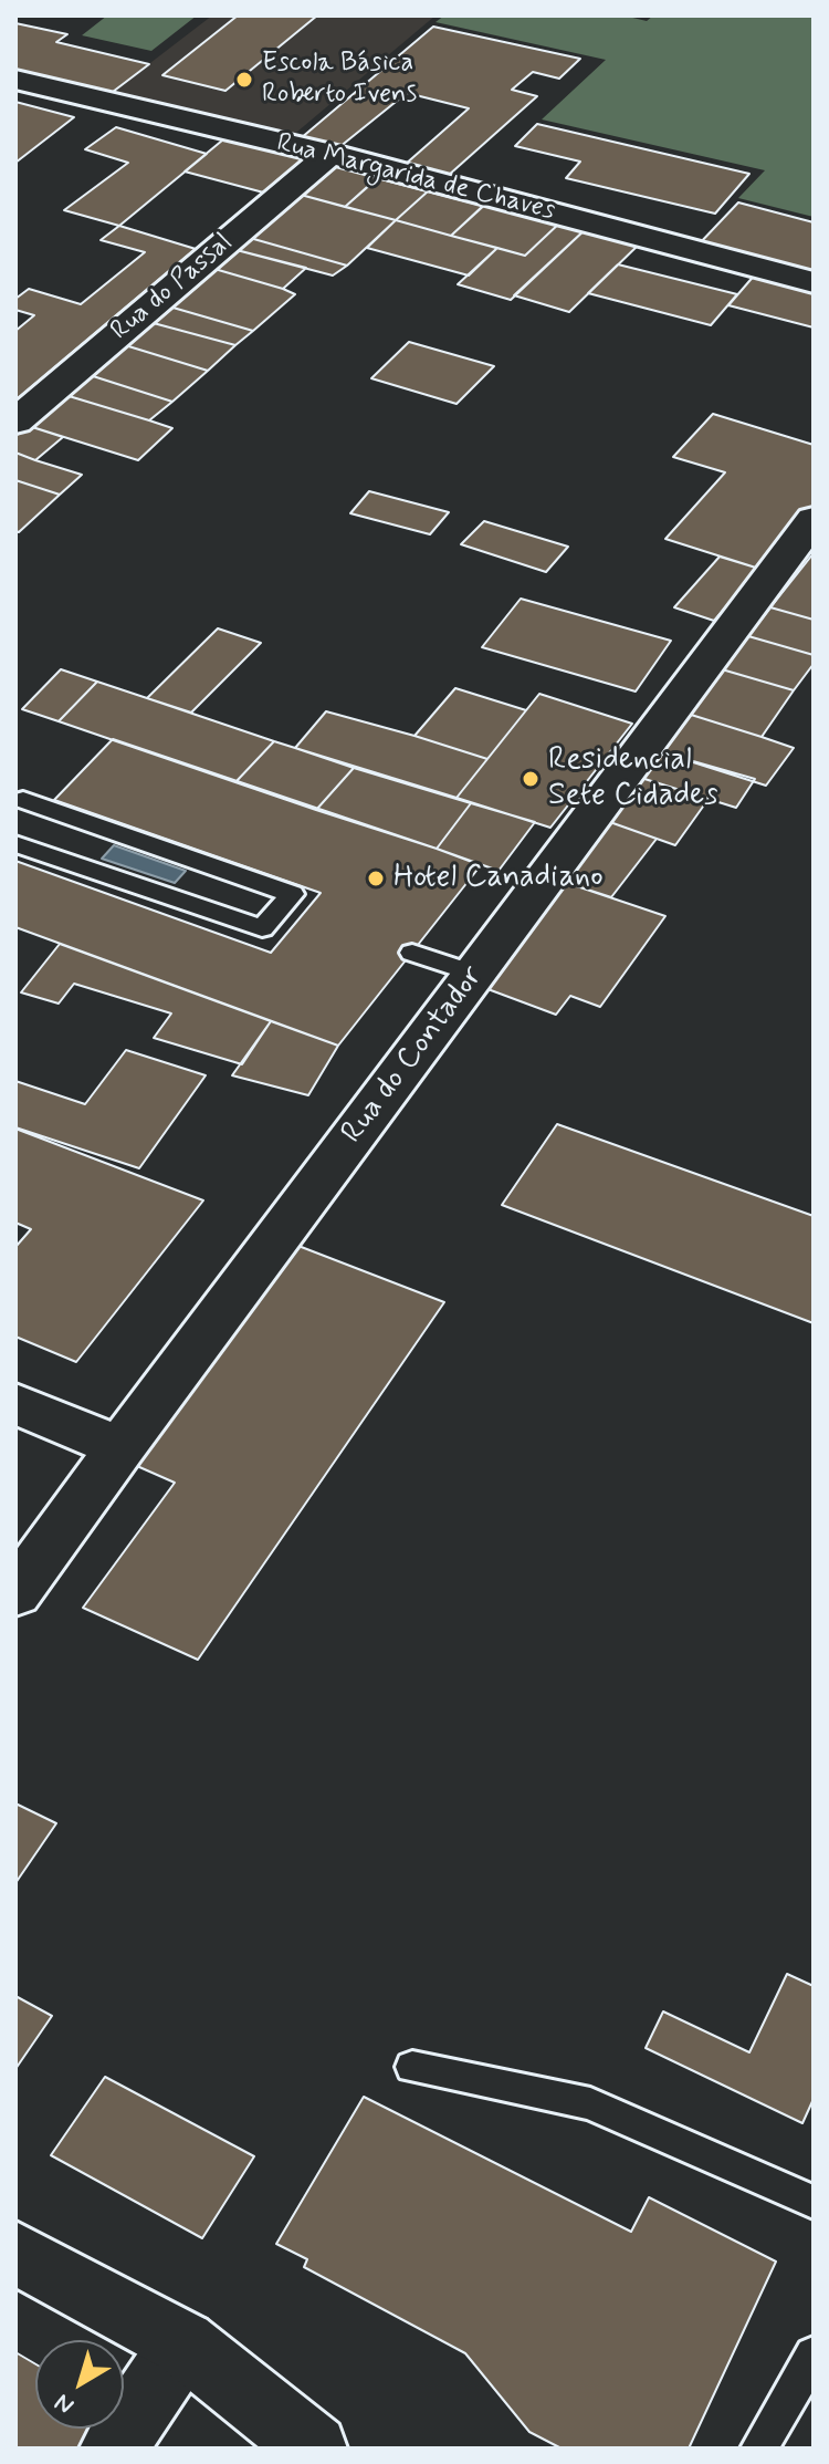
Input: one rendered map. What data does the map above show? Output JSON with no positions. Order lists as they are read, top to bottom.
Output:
{
  "streets": {
    "street": ["Rua Margarida de Chaves", "Rua do Passal", "Rua do Contador"]
  },
  "crossings": [
    ["Rua Margarida de Chaves", "Rua do Passal"]
  ],
  "places": ["Escola Básica Roberto Ivens", "Residencial Sete Cidades", "Hotel Canadiano"],
  "north": "bottom left"
}
